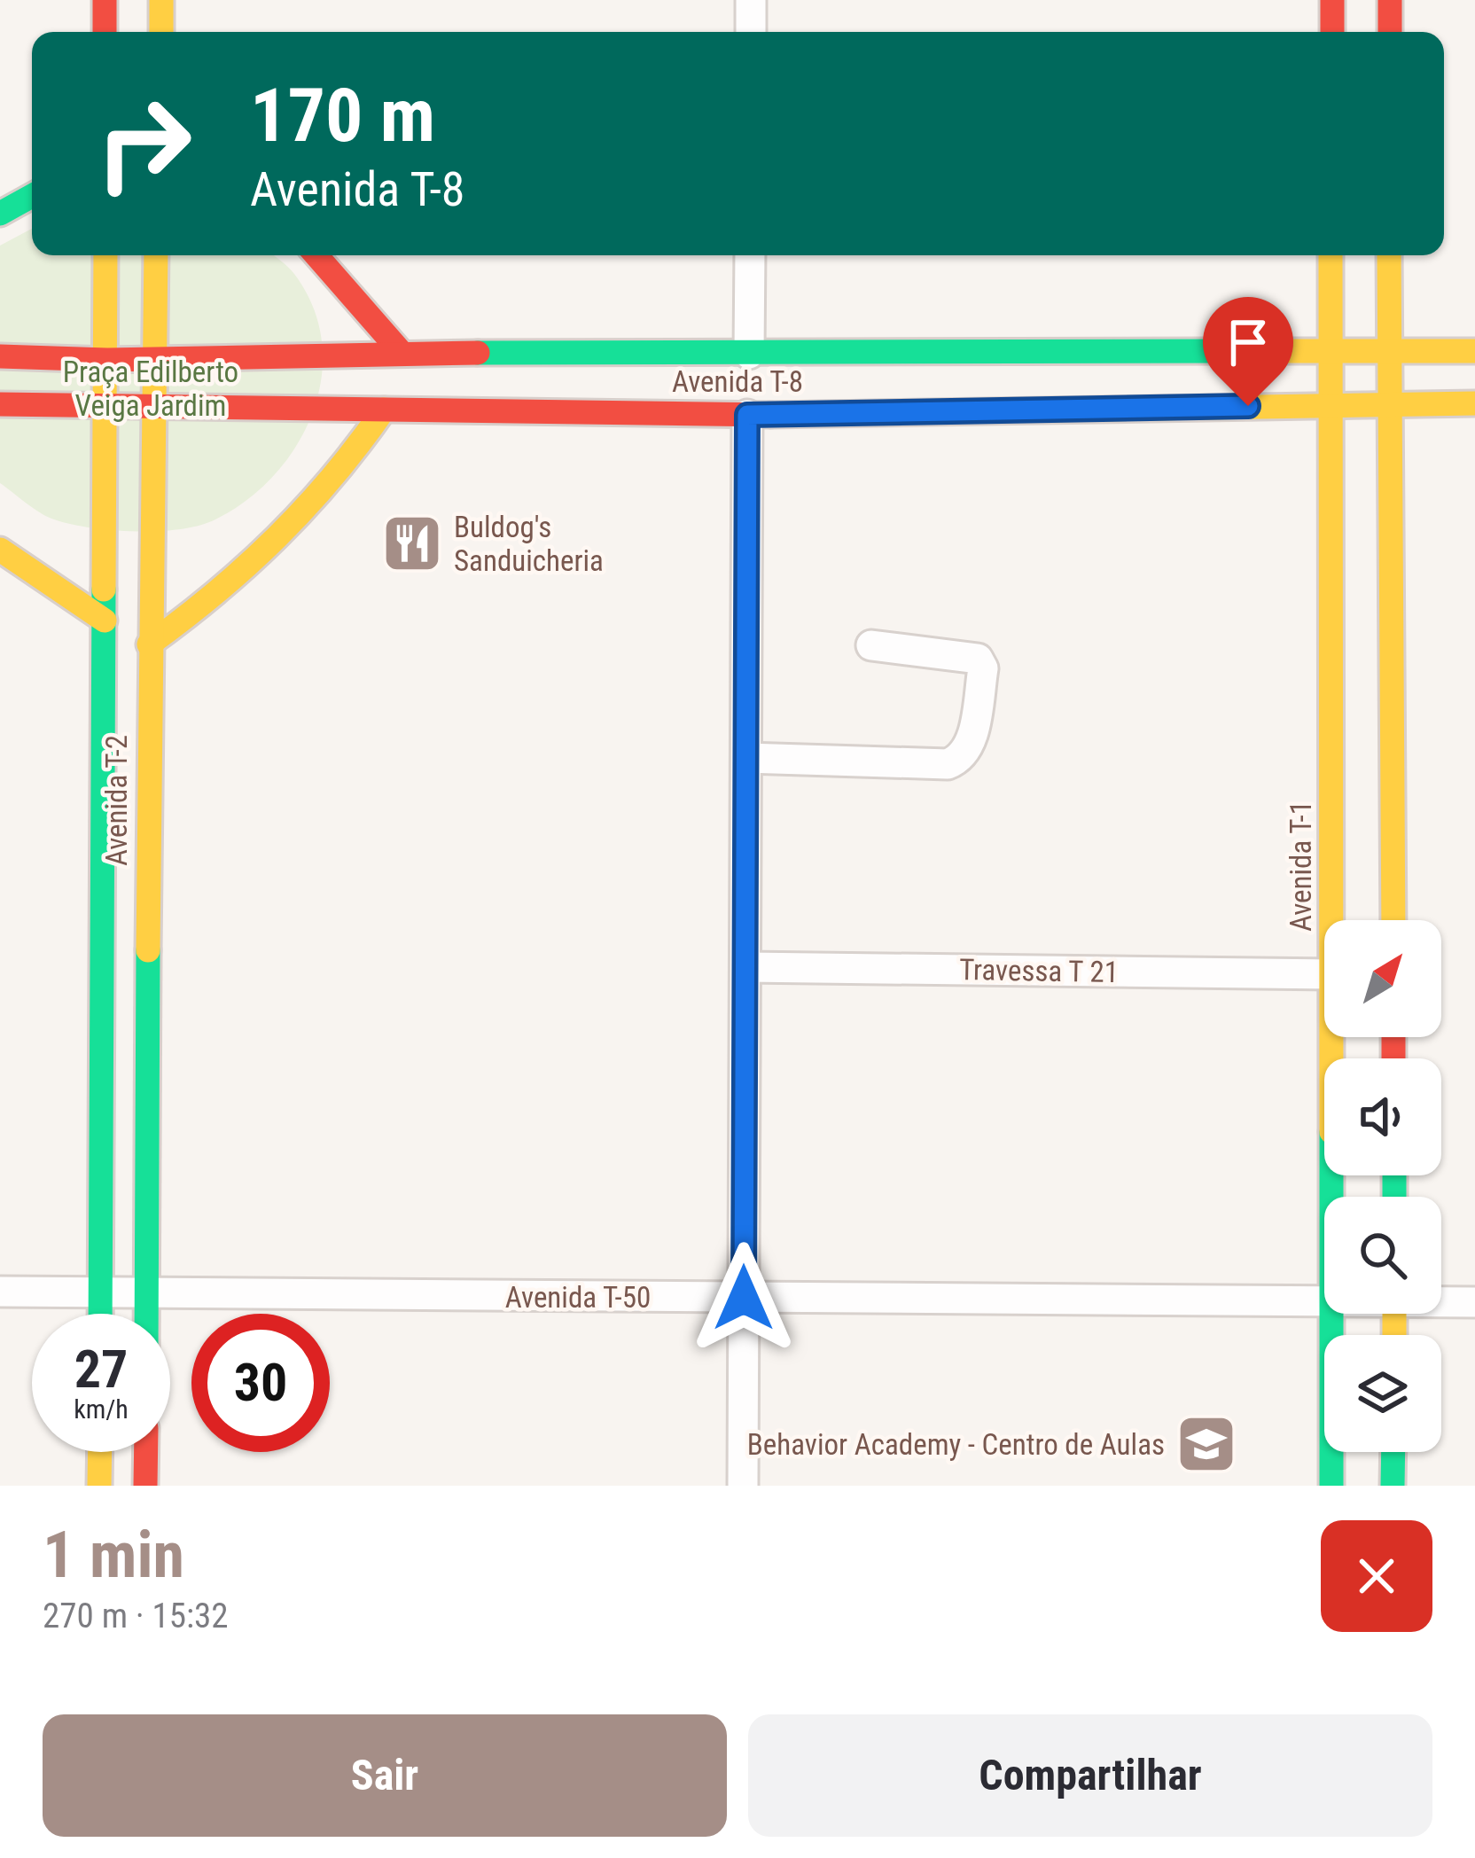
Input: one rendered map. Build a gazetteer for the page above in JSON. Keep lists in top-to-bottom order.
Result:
{
  "streets": {
    "main road": ["Avenida T-8", "Avenida T-2", "Avenida T-1"],
    "street": ["Travessa T 21", "Avenida T-50"]
  },
  "crossings": [
    ["Avenida T-8", "Avenida T-2"],
    ["Avenida T-8", "Avenida T-1"],
    ["Avenida T-2", "Avenida T-50"]
  ],
  "parks": ["Praça Edilberto Veiga Jardim"],
  "places": {
    "restaurant": ["Buldog's Sanduicheria"],
    "school or university": ["Behavior Academy - Centro de Aulas"]
  },
  "north": "top right",
  "page": {
    "turn": ["170 m", "Avenida T-8"],
    "speed": "27 km/h",
    "limit": "30",
    "heading": ["1 min", "270 m · 15:32"],
    "buttons": ["Sair", "Compartilhar"]
  }
}
